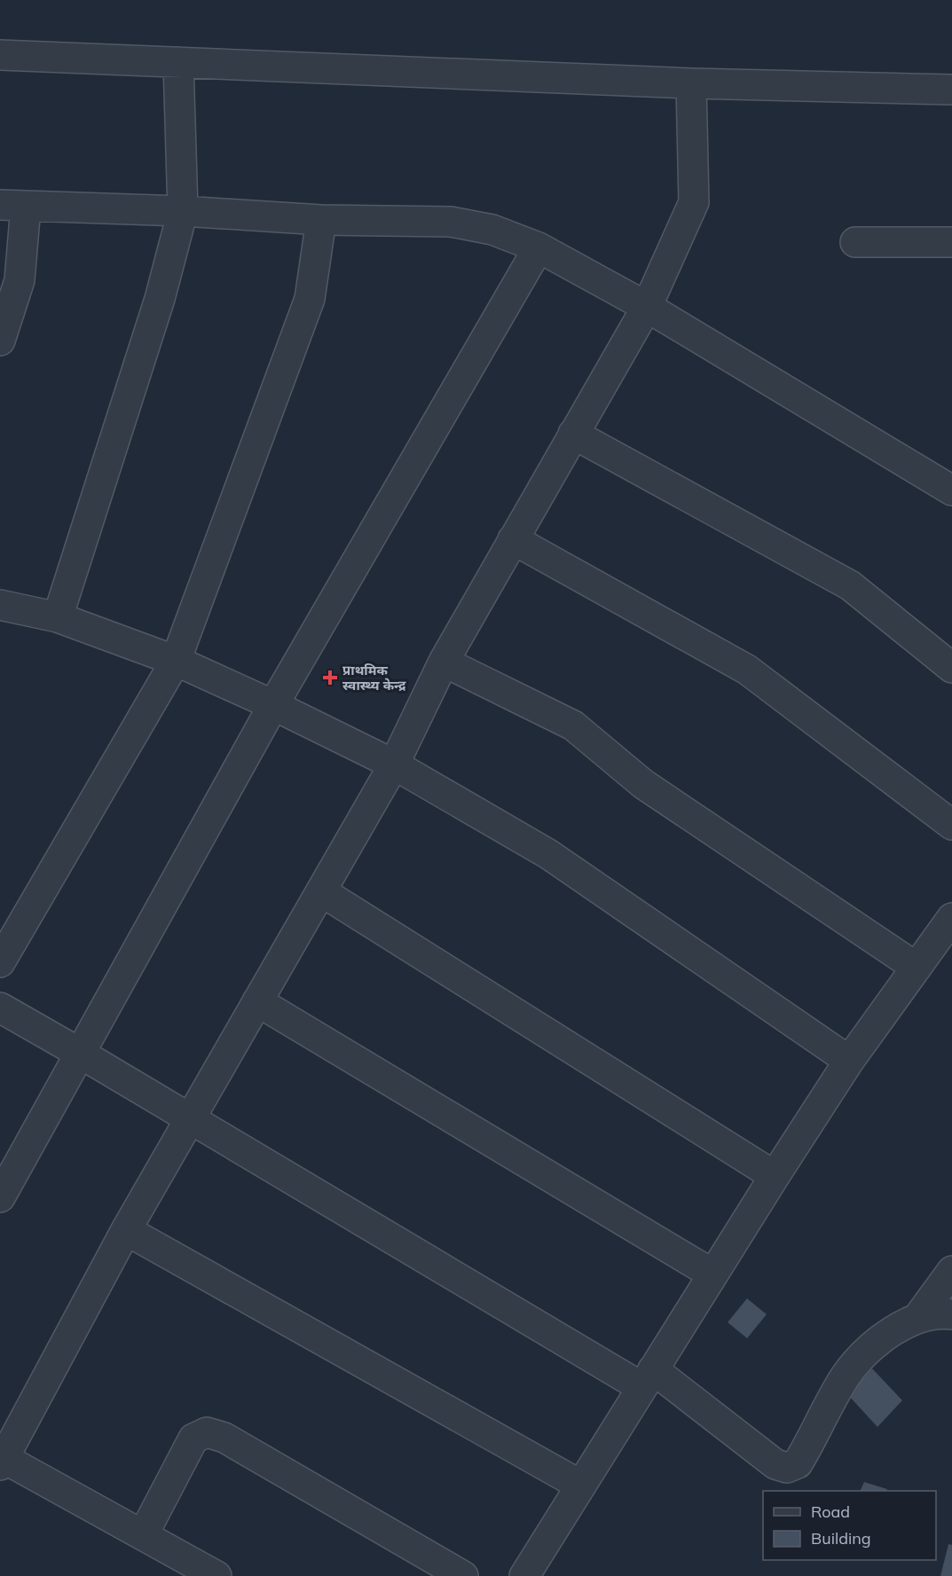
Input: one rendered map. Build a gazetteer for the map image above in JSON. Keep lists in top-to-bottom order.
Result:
{
  "places": {
    "health": ["प्राथमिक स्वास्थ्य केन्द्र"]
  },
  "legend": ["Road", "Building"]
}
